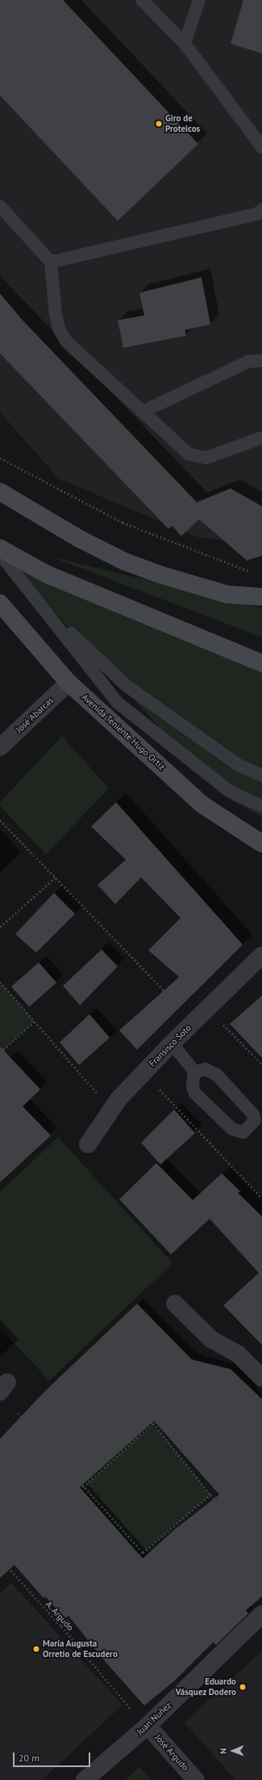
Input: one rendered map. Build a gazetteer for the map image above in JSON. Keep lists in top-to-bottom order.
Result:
{
  "streets": {
    "main road": ["Avenida Teniente Hugo Ortiz"],
    "street": [
      "José Abarcas",
      "Fransisco Soto",
      "Juan Nuñez",
      "José Argudo"
    ],
    "path": ["A. Argudo"]
  },
  "crossings": [
    ["José Abarcas", "Avenida Teniente Hugo Ortiz"],
    ["A. Argudo", "Juan Nuñez"],
    ["A. Argudo", "José Argudo"],
    ["Juan Nuñez", "José Argudo"]
  ],
  "places": ["Giro de Proteicos", "María Augusta Orretio de Escudero", "Eduardo Vásquez Dodero"],
  "scale_bar": "20 m",
  "north": "left"
}
